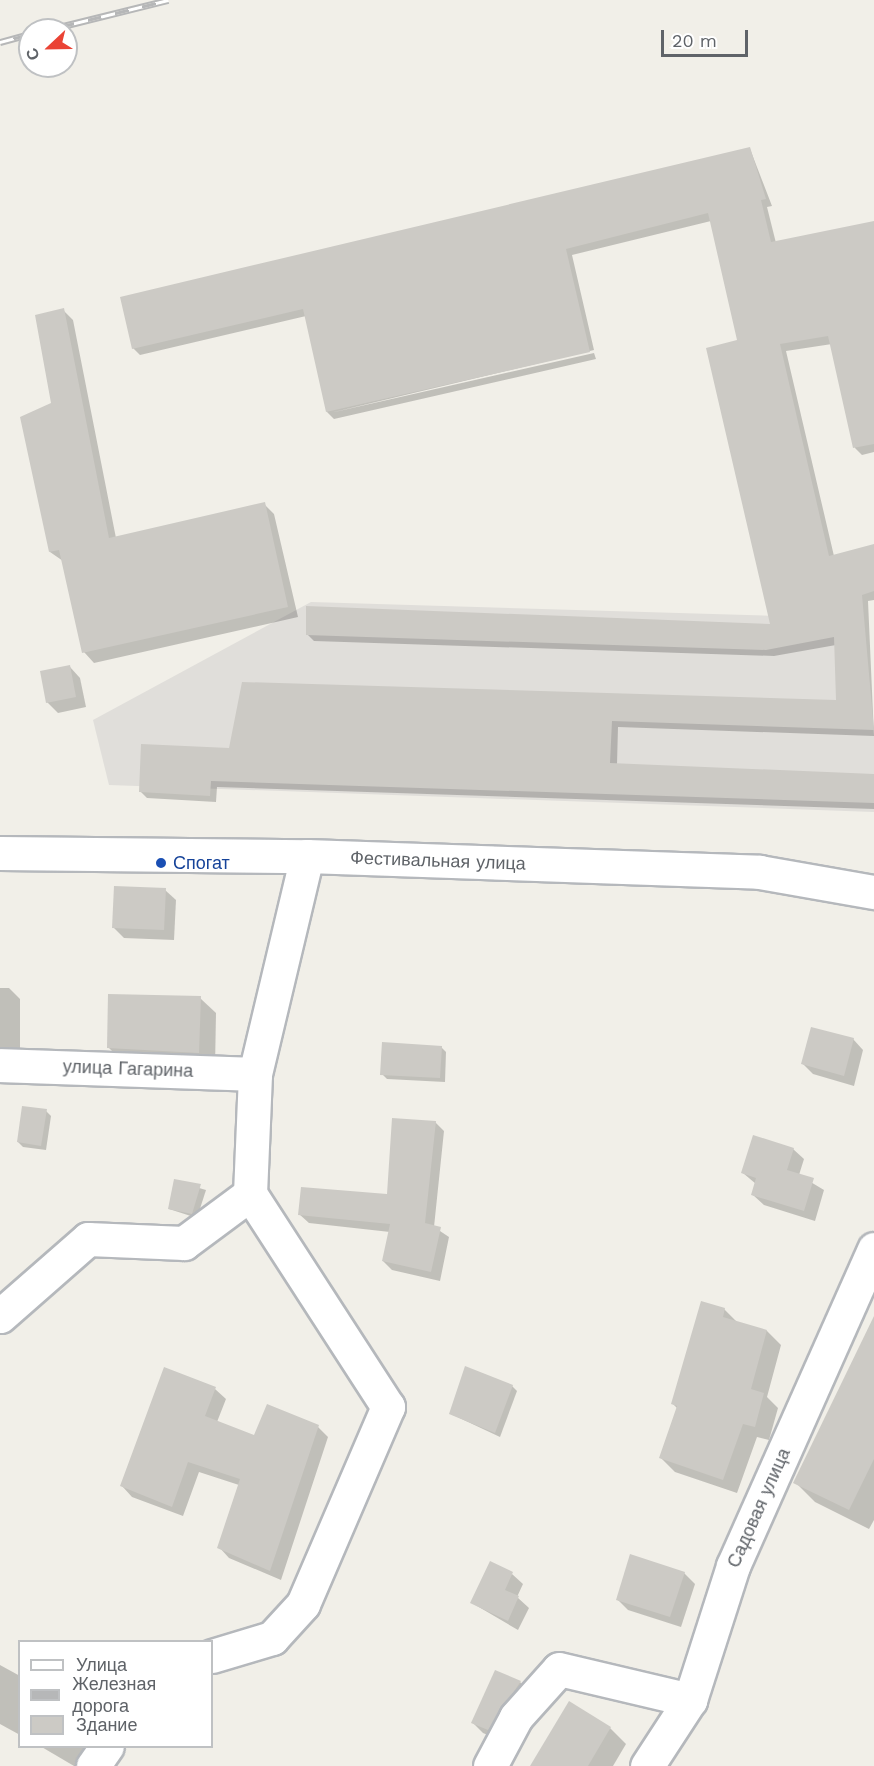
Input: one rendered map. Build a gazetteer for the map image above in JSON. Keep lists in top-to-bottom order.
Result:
{
  "streets": {
    "street": ["Фестивальная улица", "улица Гагарина", "Садовая улица"]
  },
  "places": ["Спогат"],
  "legend": ["Улица", "Железная дорога", "Здание"],
  "scale_bar": "20 m",
  "north": "left"
}
